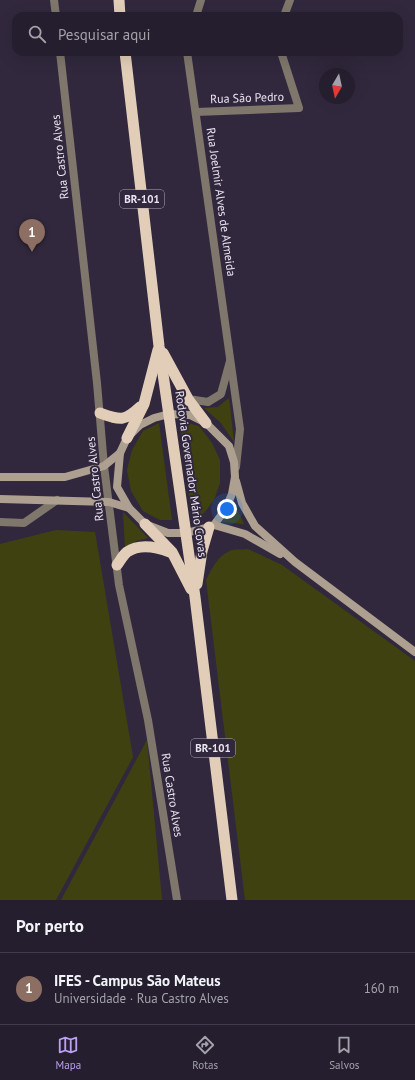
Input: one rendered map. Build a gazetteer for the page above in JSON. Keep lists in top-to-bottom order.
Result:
{
  "streets": {
    "highway": ["BR-101", "Rodovia Governador Mário Covas"],
    "street": ["Rua São Pedro", "Rua Castro Alves", "Rua Joelmir Alves de Almeida"]
  },
  "crossings": [
    ["Rua São Pedro", "Rua Joelmir Alves de Almeida"]
  ],
  "north": "bottom",
  "page": {
    "search": "Pesquisar aqui",
    "pins": "1",
    "heading": "Por perto",
    "list": [
      {
        "mark": "1",
        "name": "IFES - Campus São Mateus",
        "note": "Universidade · Rua Castro Alves",
        "value": "160 m"
      }
    ],
    "nav": ["Mapa", "Rotas", "Salvos"]
  }
}
